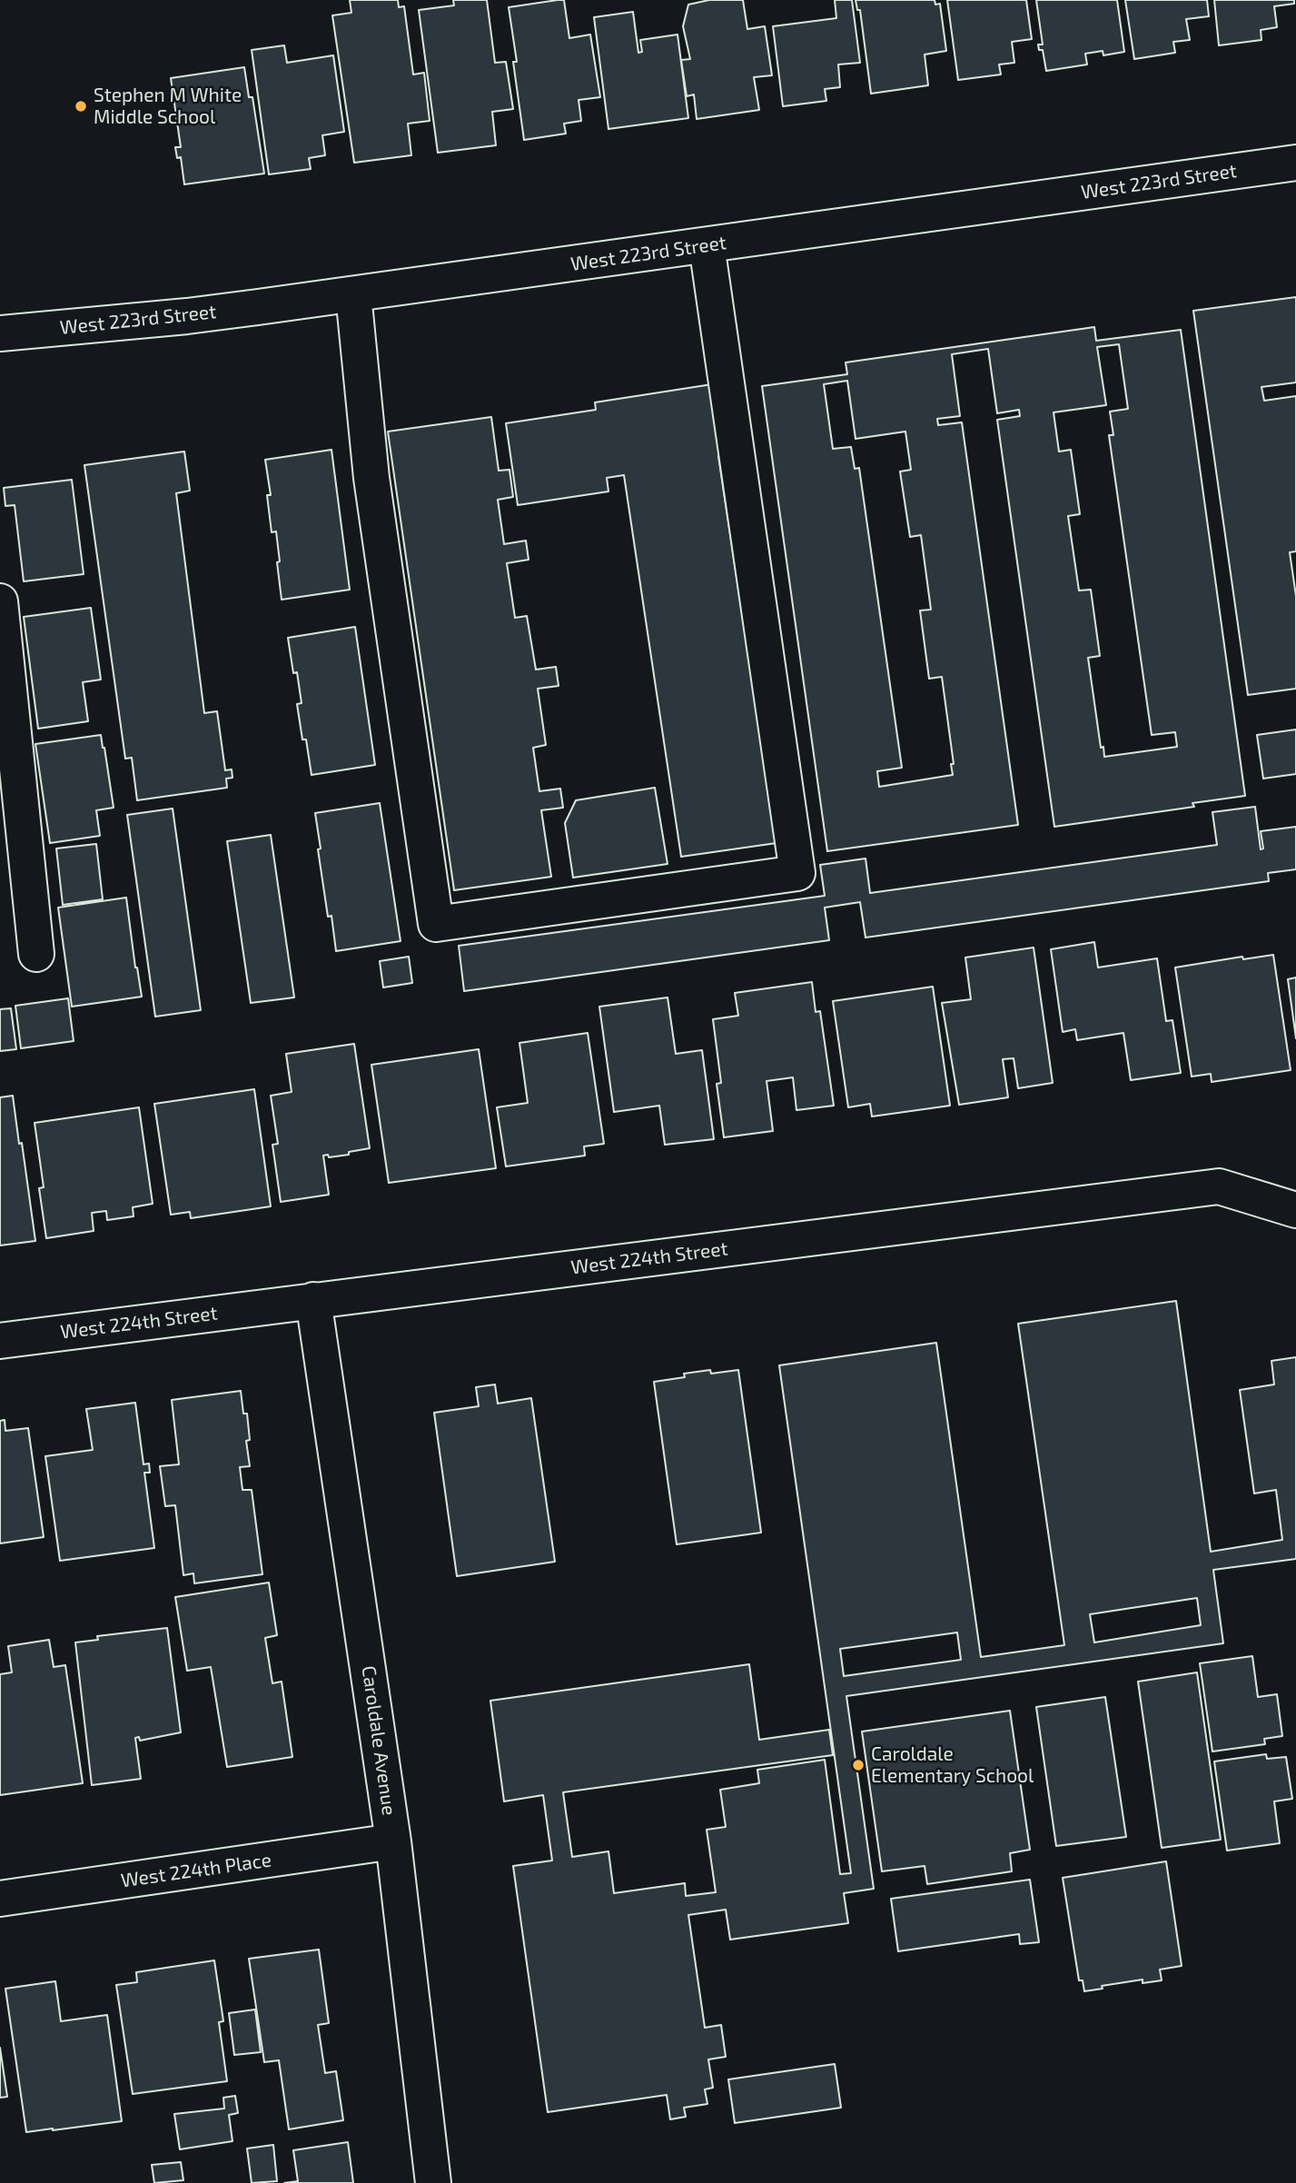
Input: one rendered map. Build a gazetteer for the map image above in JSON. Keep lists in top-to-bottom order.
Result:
{
  "streets": {
    "street": [
      "West 223rd Street",
      "West 224th Street",
      "Caroldale Avenue",
      "West 224th Place"
    ]
  },
  "crossings": [
    ["West 224th Street", "Caroldale Avenue"],
    ["Caroldale Avenue", "West 224th Place"]
  ],
  "places": ["Stephen M White Middle School", "Caroldale Elementary School"]
}
